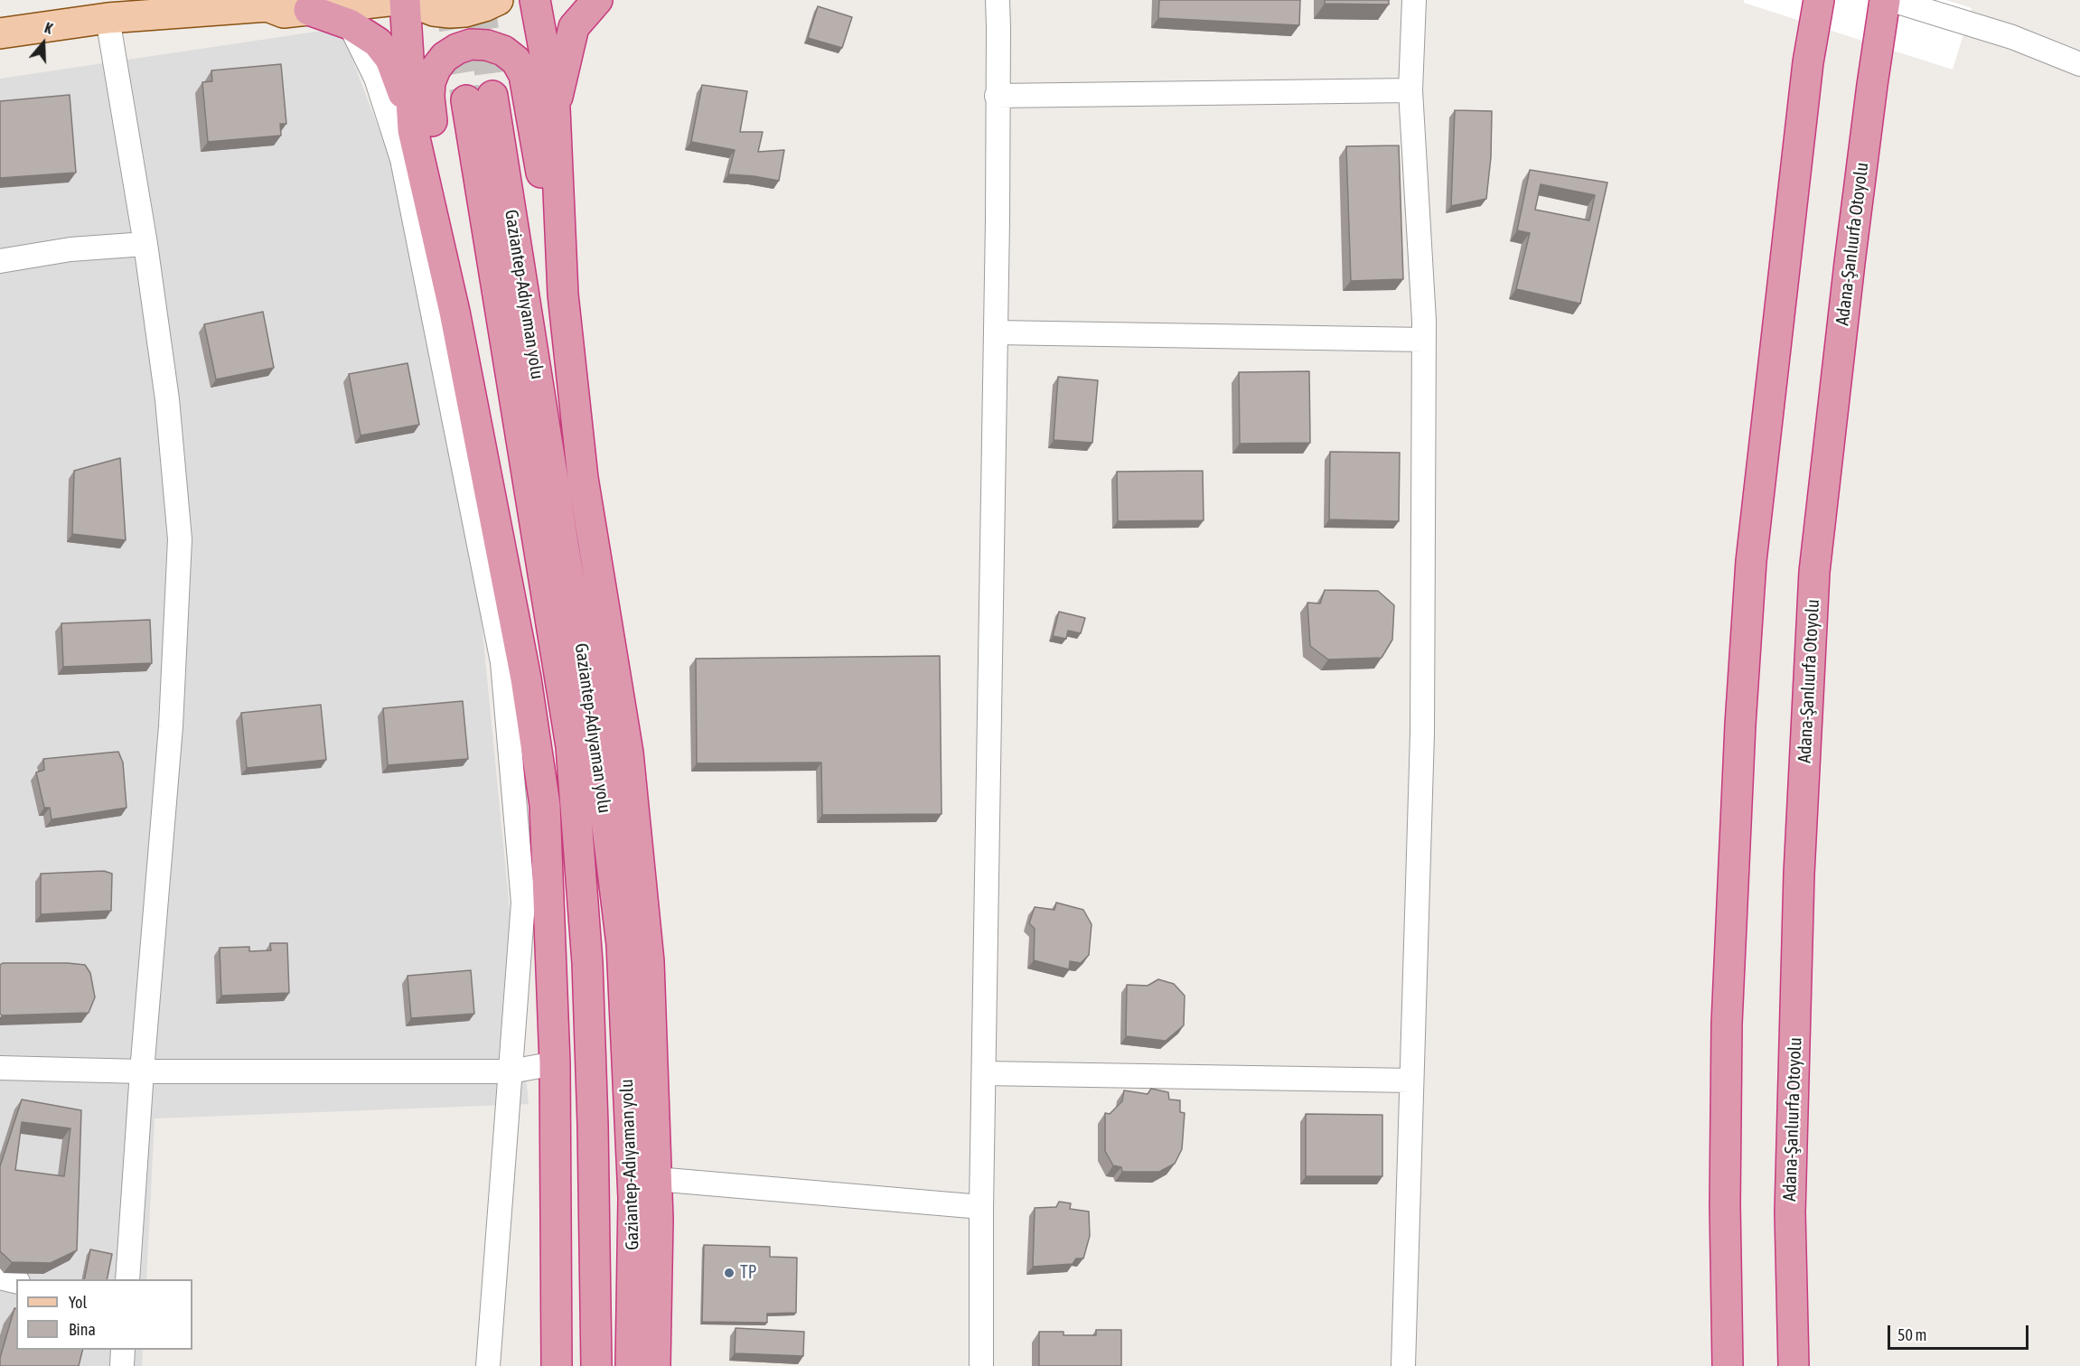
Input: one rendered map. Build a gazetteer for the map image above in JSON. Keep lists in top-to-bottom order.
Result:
{
  "streets": {
    "highway": ["Adana-Şanlıurfa Otoyolu", "Gaziantep-Adıyaman yolu"]
  },
  "places": ["TP"],
  "legend": ["Yol", "Bina"],
  "scale_bar": "50 m",
  "north": "top"
}
